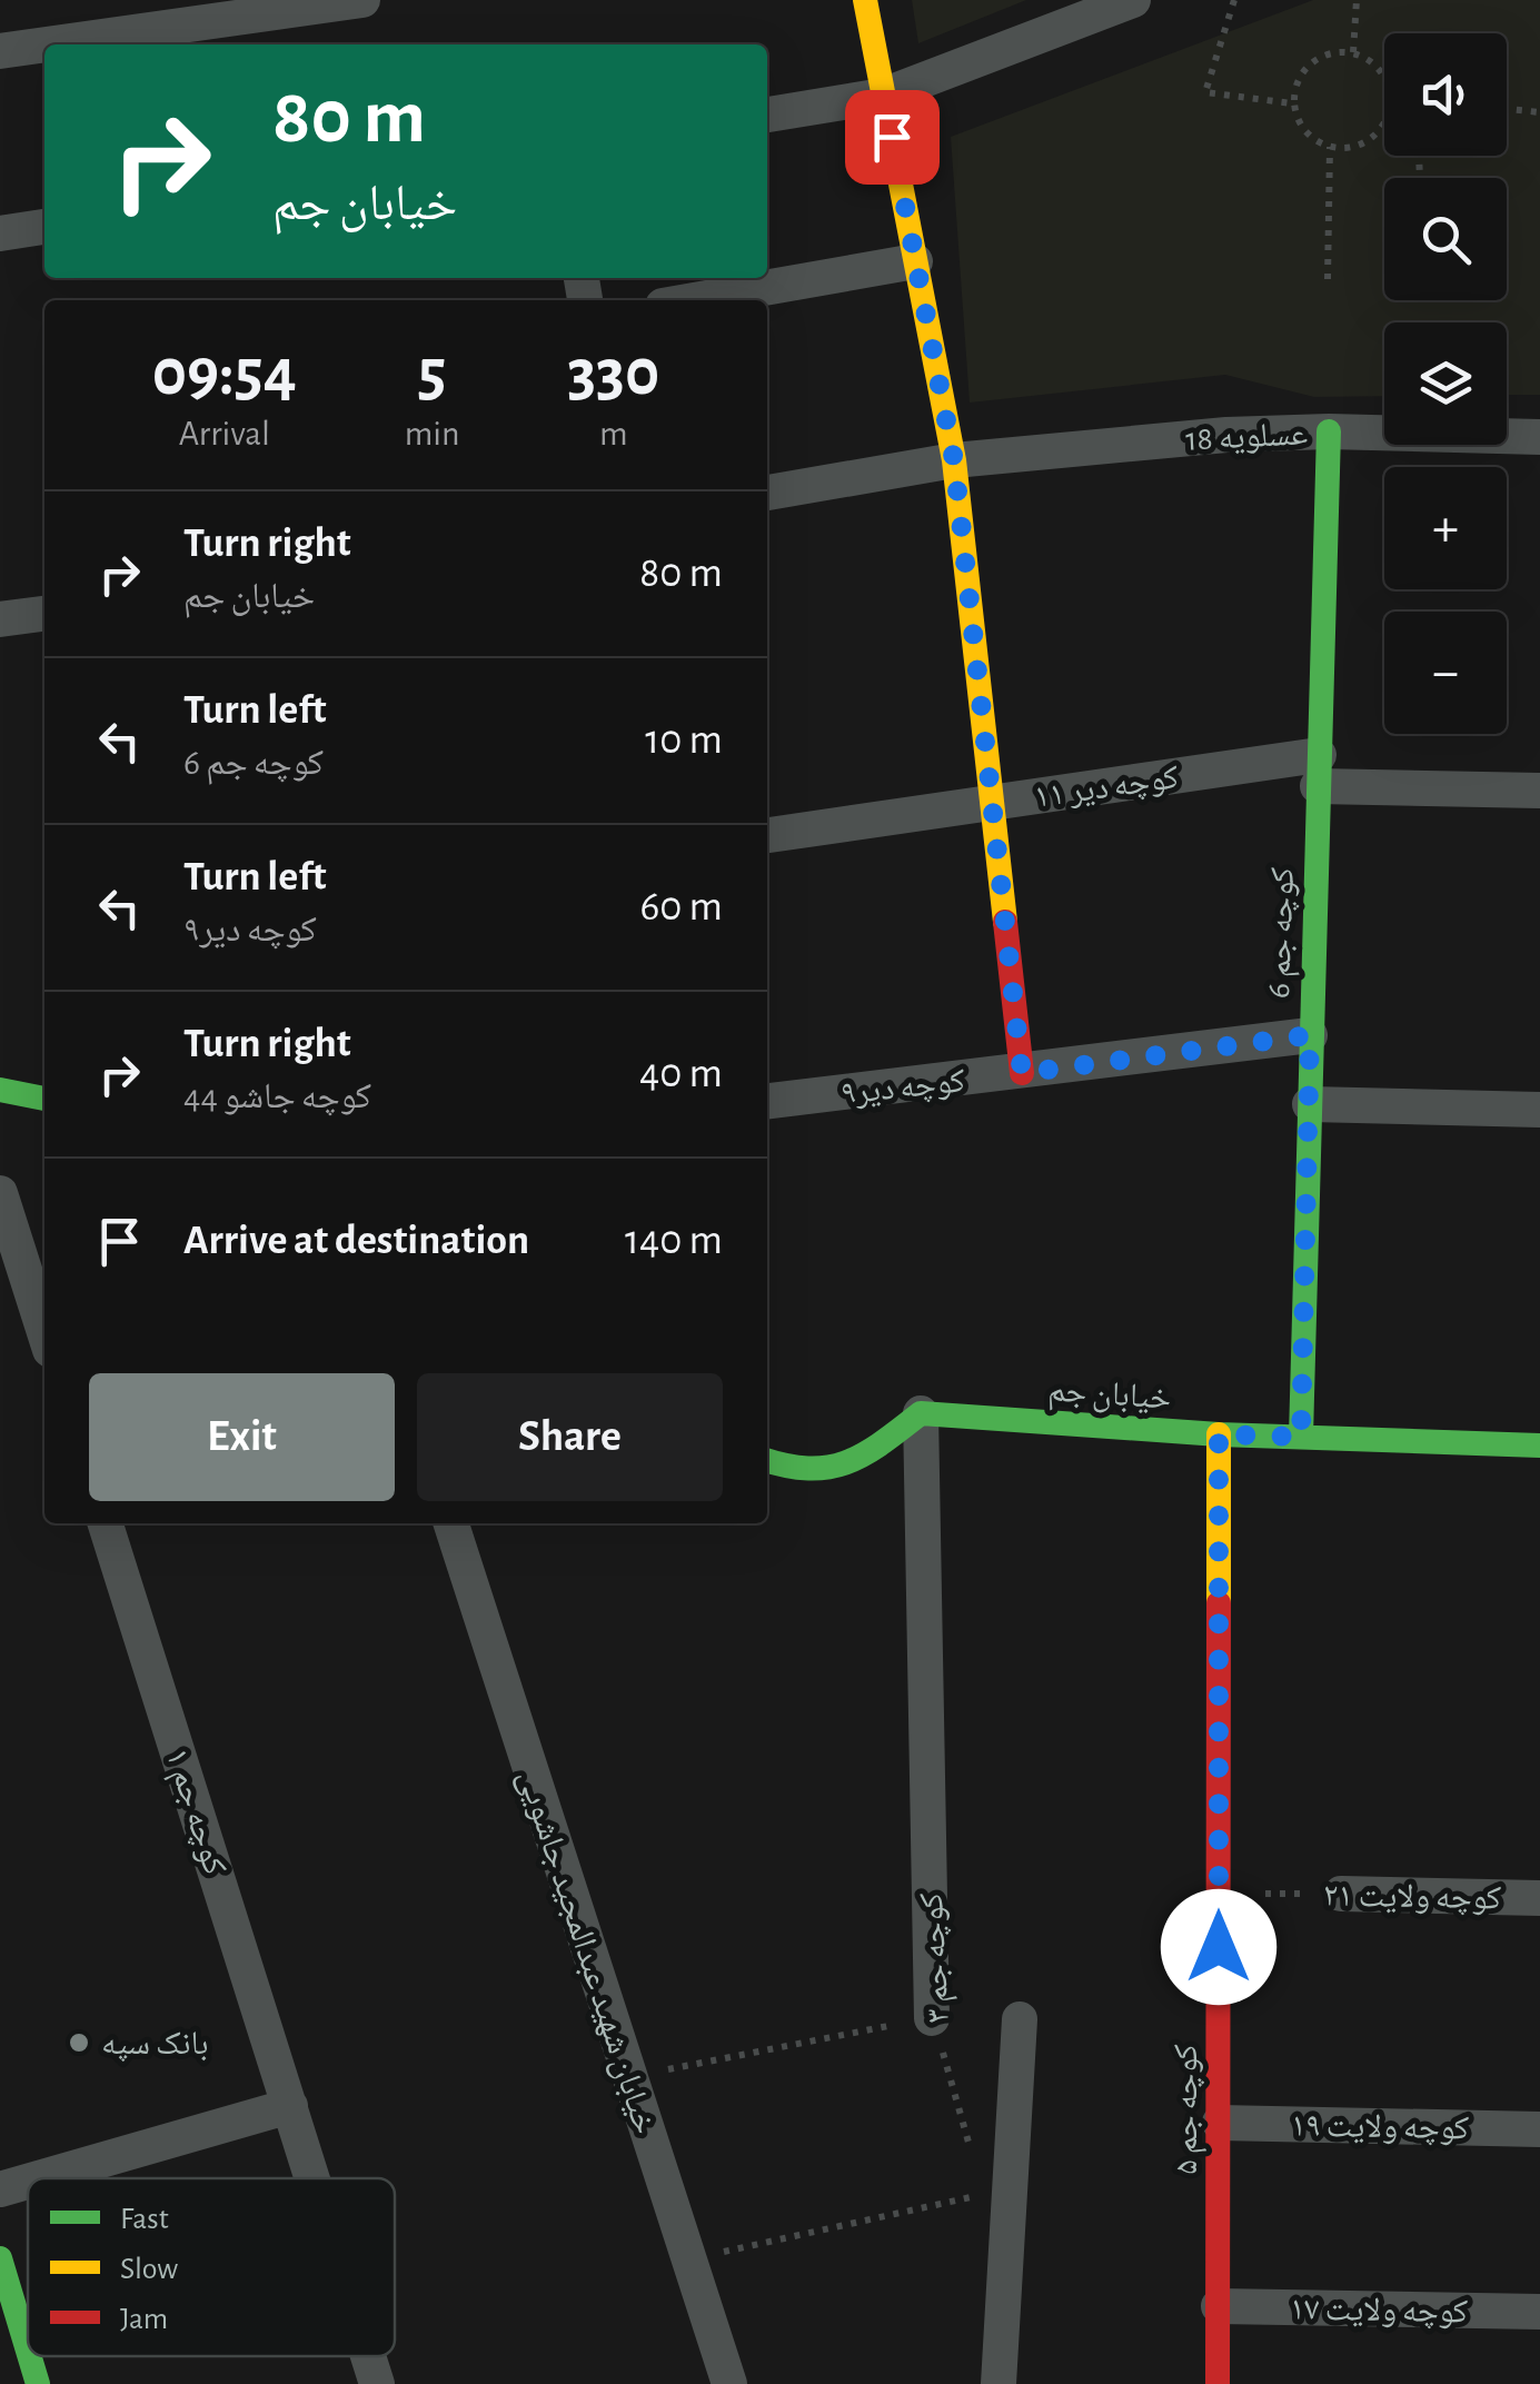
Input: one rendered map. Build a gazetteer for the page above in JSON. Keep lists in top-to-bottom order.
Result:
{
  "streets": {
    "street": [
      "عسلویه 18",
      "کوچه دیر ۱۱",
      "کوچه جم 6",
      "کوچه دیر۹",
      "خیابان جم",
      "کوچه جم ۱",
      "کوچه ولایت ۲۱",
      "خیابان شهید عبدالمجید جاشویی",
      "کوچه جم ۳",
      "کوچه جم ۵",
      "کوچه ولایت ۱۹",
      "کوچه ولایت ۱۷"
    ]
  },
  "crossings": [
    ["عسلویه 18", "کوچه جم 6"],
    ["کوچه دیر ۱۱", "کوچه جم 6"],
    ["کوچه جم 6", "کوچه دیر۹"],
    ["کوچه جم 6", "خیابان جم"],
    ["خیابان جم", "کوچه جم ۳"],
    ["خیابان جم", "کوچه جم ۵"],
    ["کوچه ولایت ۲۱", "کوچه جم ۵"],
    ["کوچه جم ۵", "کوچه ولایت ۱۹"],
    ["کوچه جم ۵", "کوچه ولایت ۱۷"]
  ],
  "places": ["بانک سپه"],
  "legend": ["Fast", "Slow", "Jam"],
  "page": {
    "map_buttons": ["+", "−"],
    "turn": ["80 m", "خیابان جم"],
    "eta": [
      "09:54",
      "Arrival",
      "5",
      "min",
      "330",
      "m"
    ],
    "list": [
      {
        "name": "Turn right",
        "note": "خیابان جم",
        "value": "80 m"
      },
      {
        "name": "Turn left",
        "note": "کوچه جم 6",
        "value": "10 m"
      },
      {
        "name": "Turn left",
        "note": "کوچه دیر۹",
        "value": "60 m"
      },
      {
        "name": "Turn right",
        "note": "کوچه جاشو 44",
        "value": "40 m"
      },
      {
        "name": "Arrive at destination",
        "value": "140 m"
      }
    ],
    "buttons": ["Exit", "Share"]
  }
}
